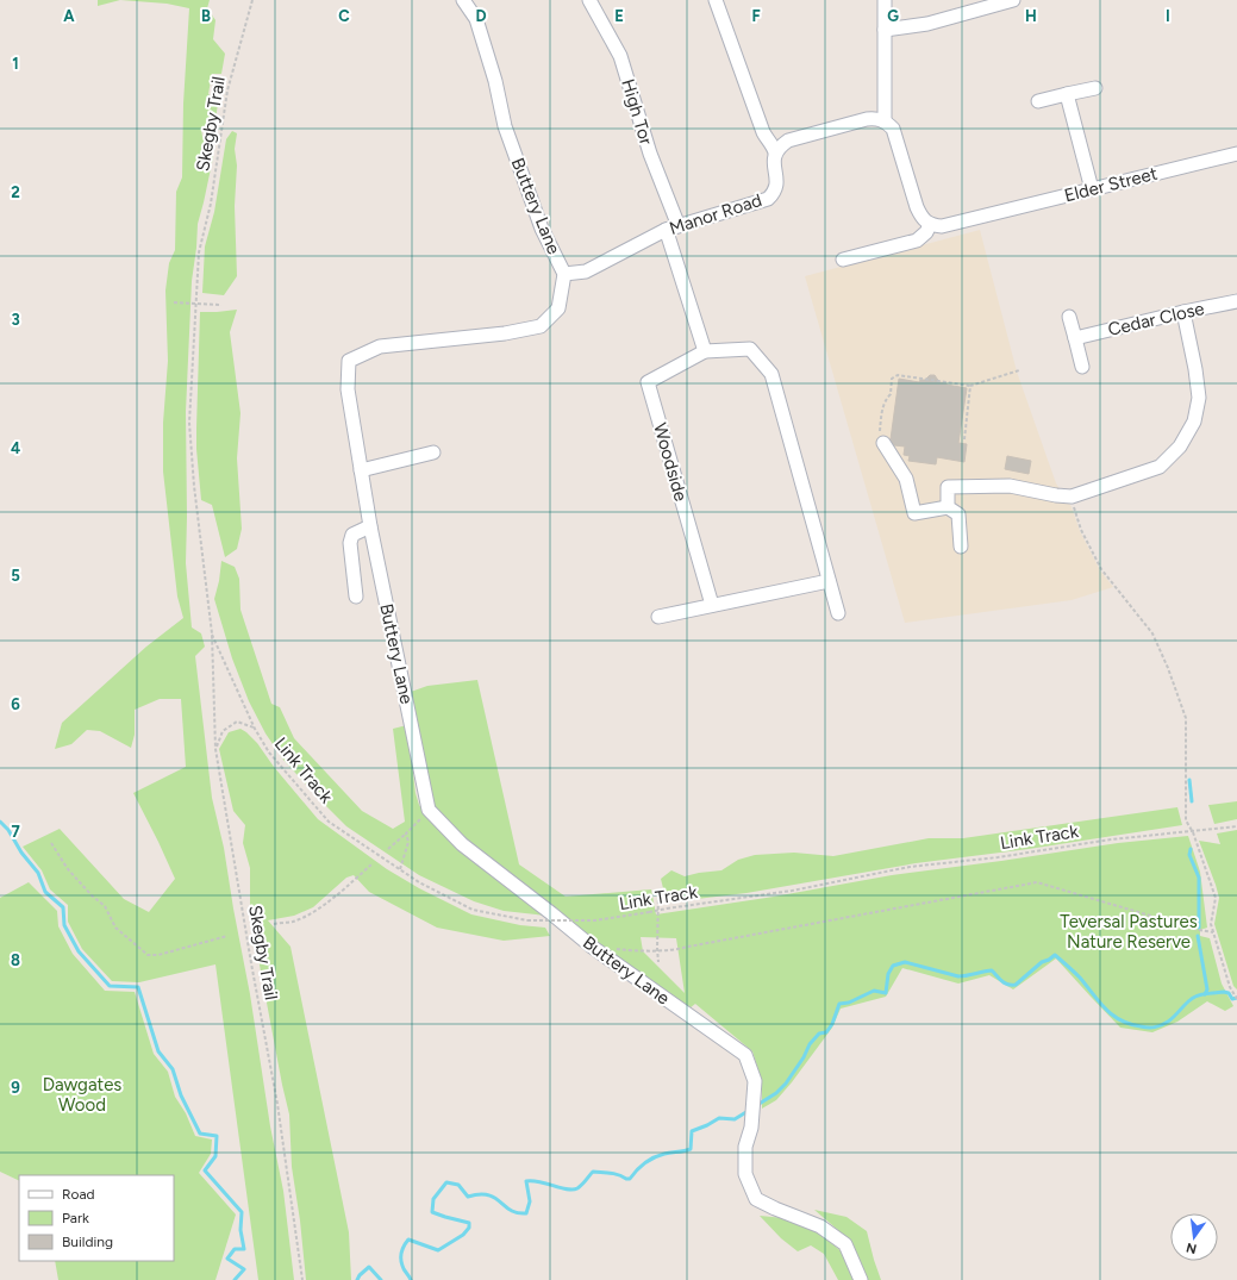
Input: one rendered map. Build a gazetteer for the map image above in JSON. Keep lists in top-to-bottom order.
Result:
{
  "streets": {
    "street": [
      "High Tor",
      "Elder Street",
      "Buttery Lane",
      "Manor Road",
      "Cedar Close",
      "Woodside"
    ],
    "path": ["Skegby Trail", "Link Track"]
  },
  "crossings": [
    ["High Tor", "Manor Road"],
    ["Skegby Trail", "Link Track"],
    ["Buttery Lane", "Manor Road"]
  ],
  "parks": ["Teversal Pastures Nature Reserve", "Dawgates Wood"],
  "legend": ["Road", "Park", "Building"],
  "north": "bottom",
  "grid": {
    "columns": [
      "A",
      "B",
      "C",
      "D",
      "E",
      "F",
      "G",
      "H",
      "I"
    ],
    "rows": [
      "1",
      "2",
      "3",
      "4",
      "5",
      "6",
      "7",
      "8",
      "9"
    ]
  }
}
